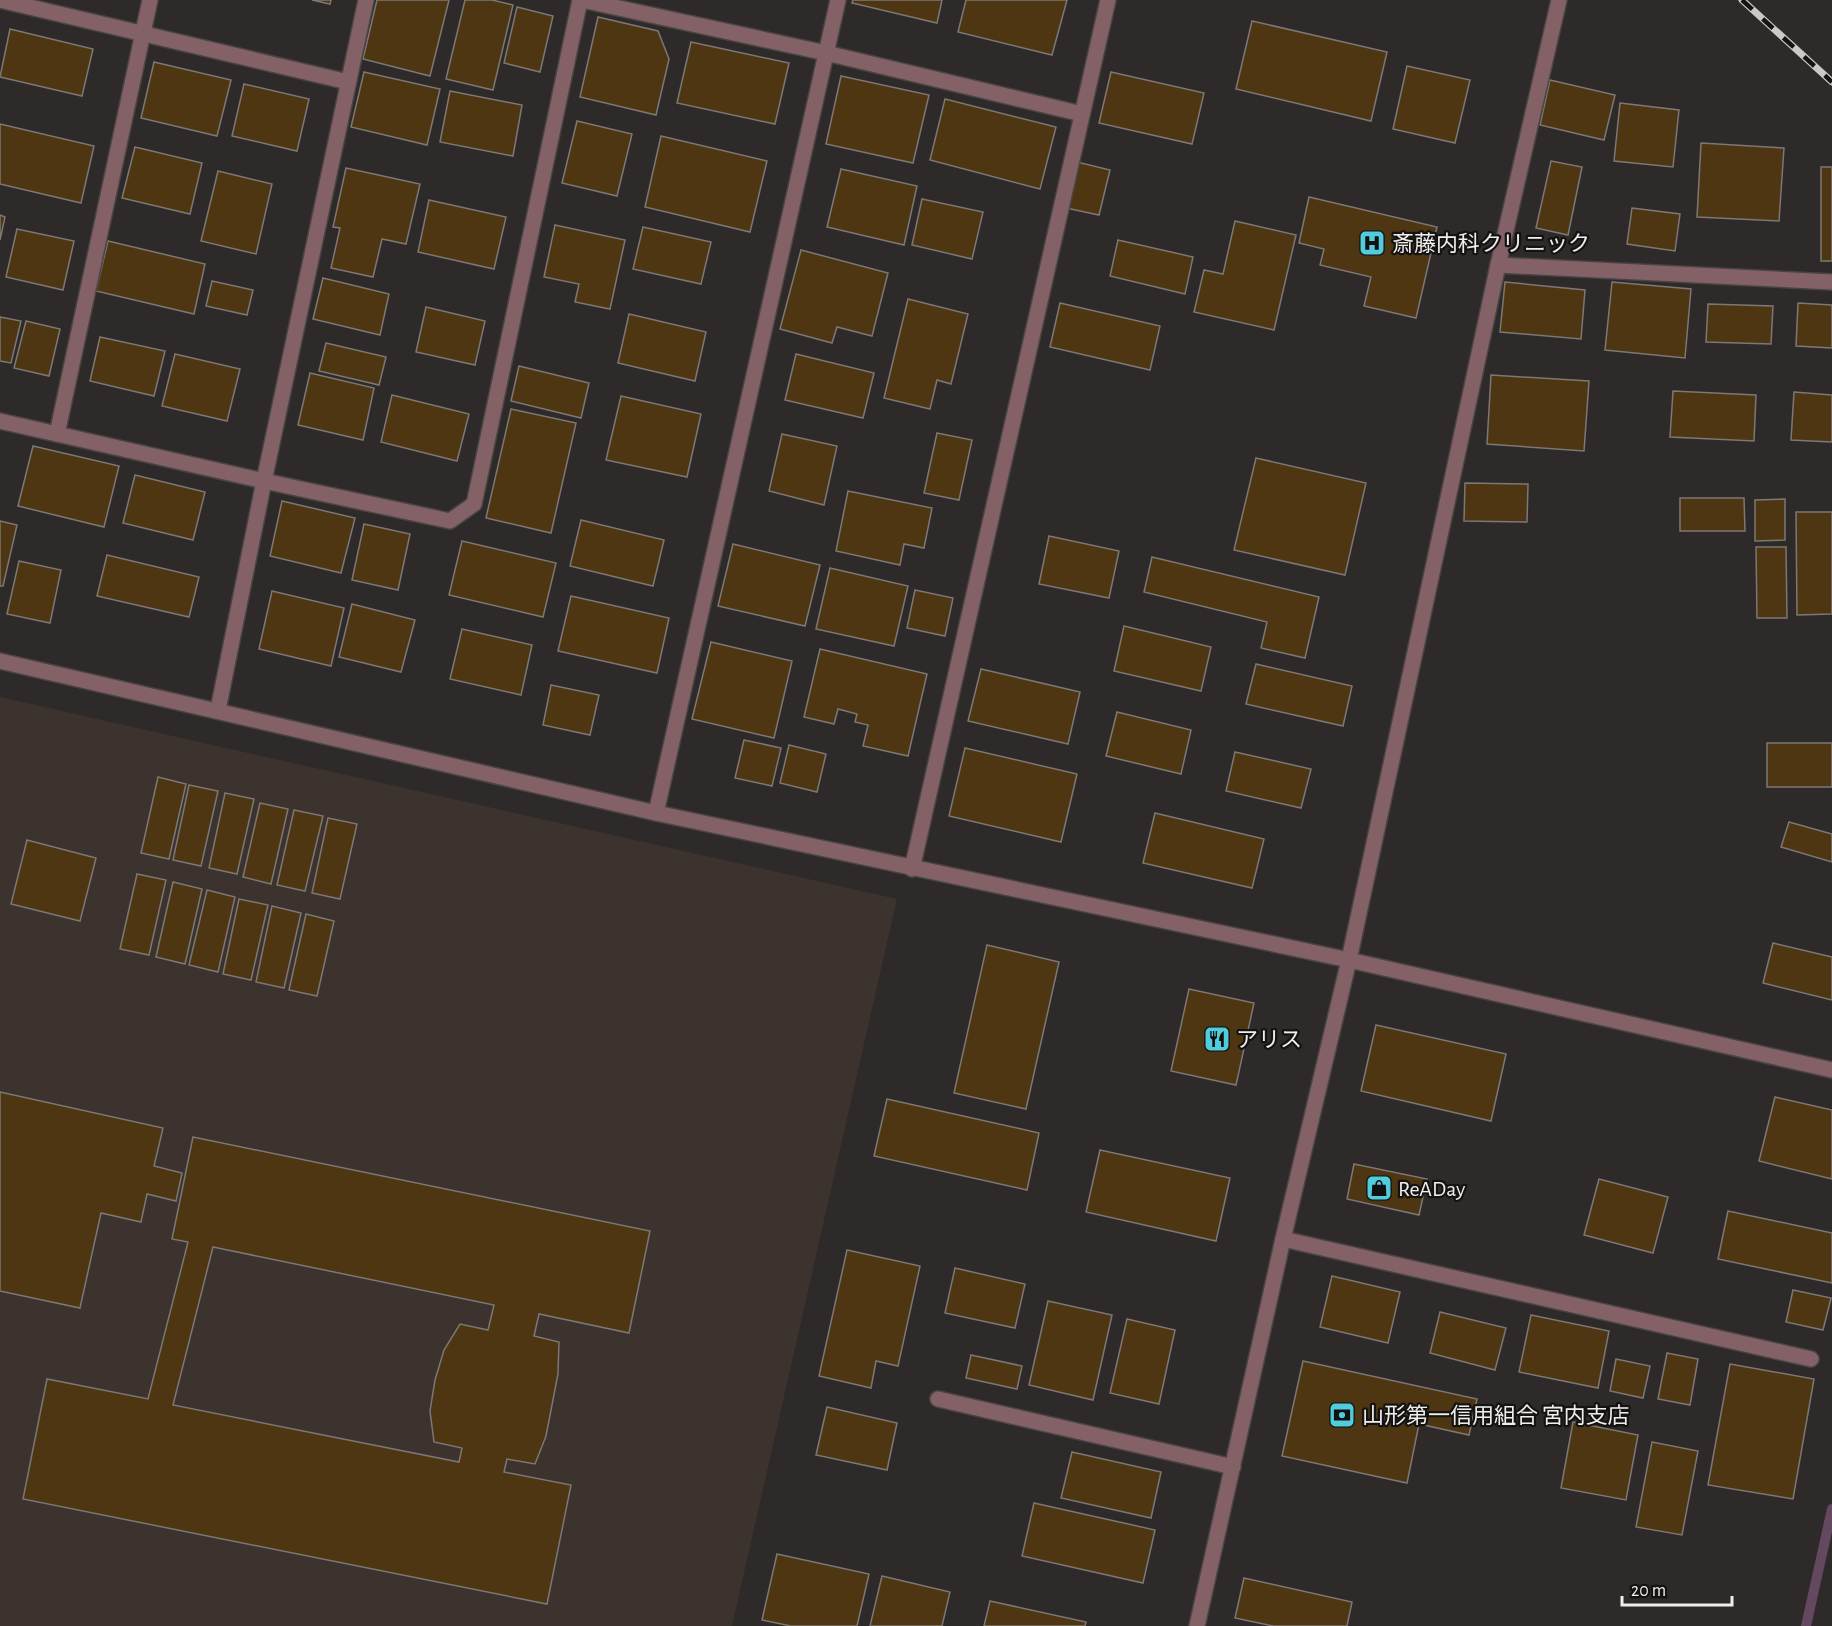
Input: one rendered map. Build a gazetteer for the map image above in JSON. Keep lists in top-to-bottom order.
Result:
{
  "places": {
    "hospital": ["斎藤内科クリニック"],
    "restaurant": ["アリス"],
    "shop": ["ReADay"],
    "bank": ["山形第一信用組合 宮内支店"]
  },
  "scale_bar": "20 m"
}
